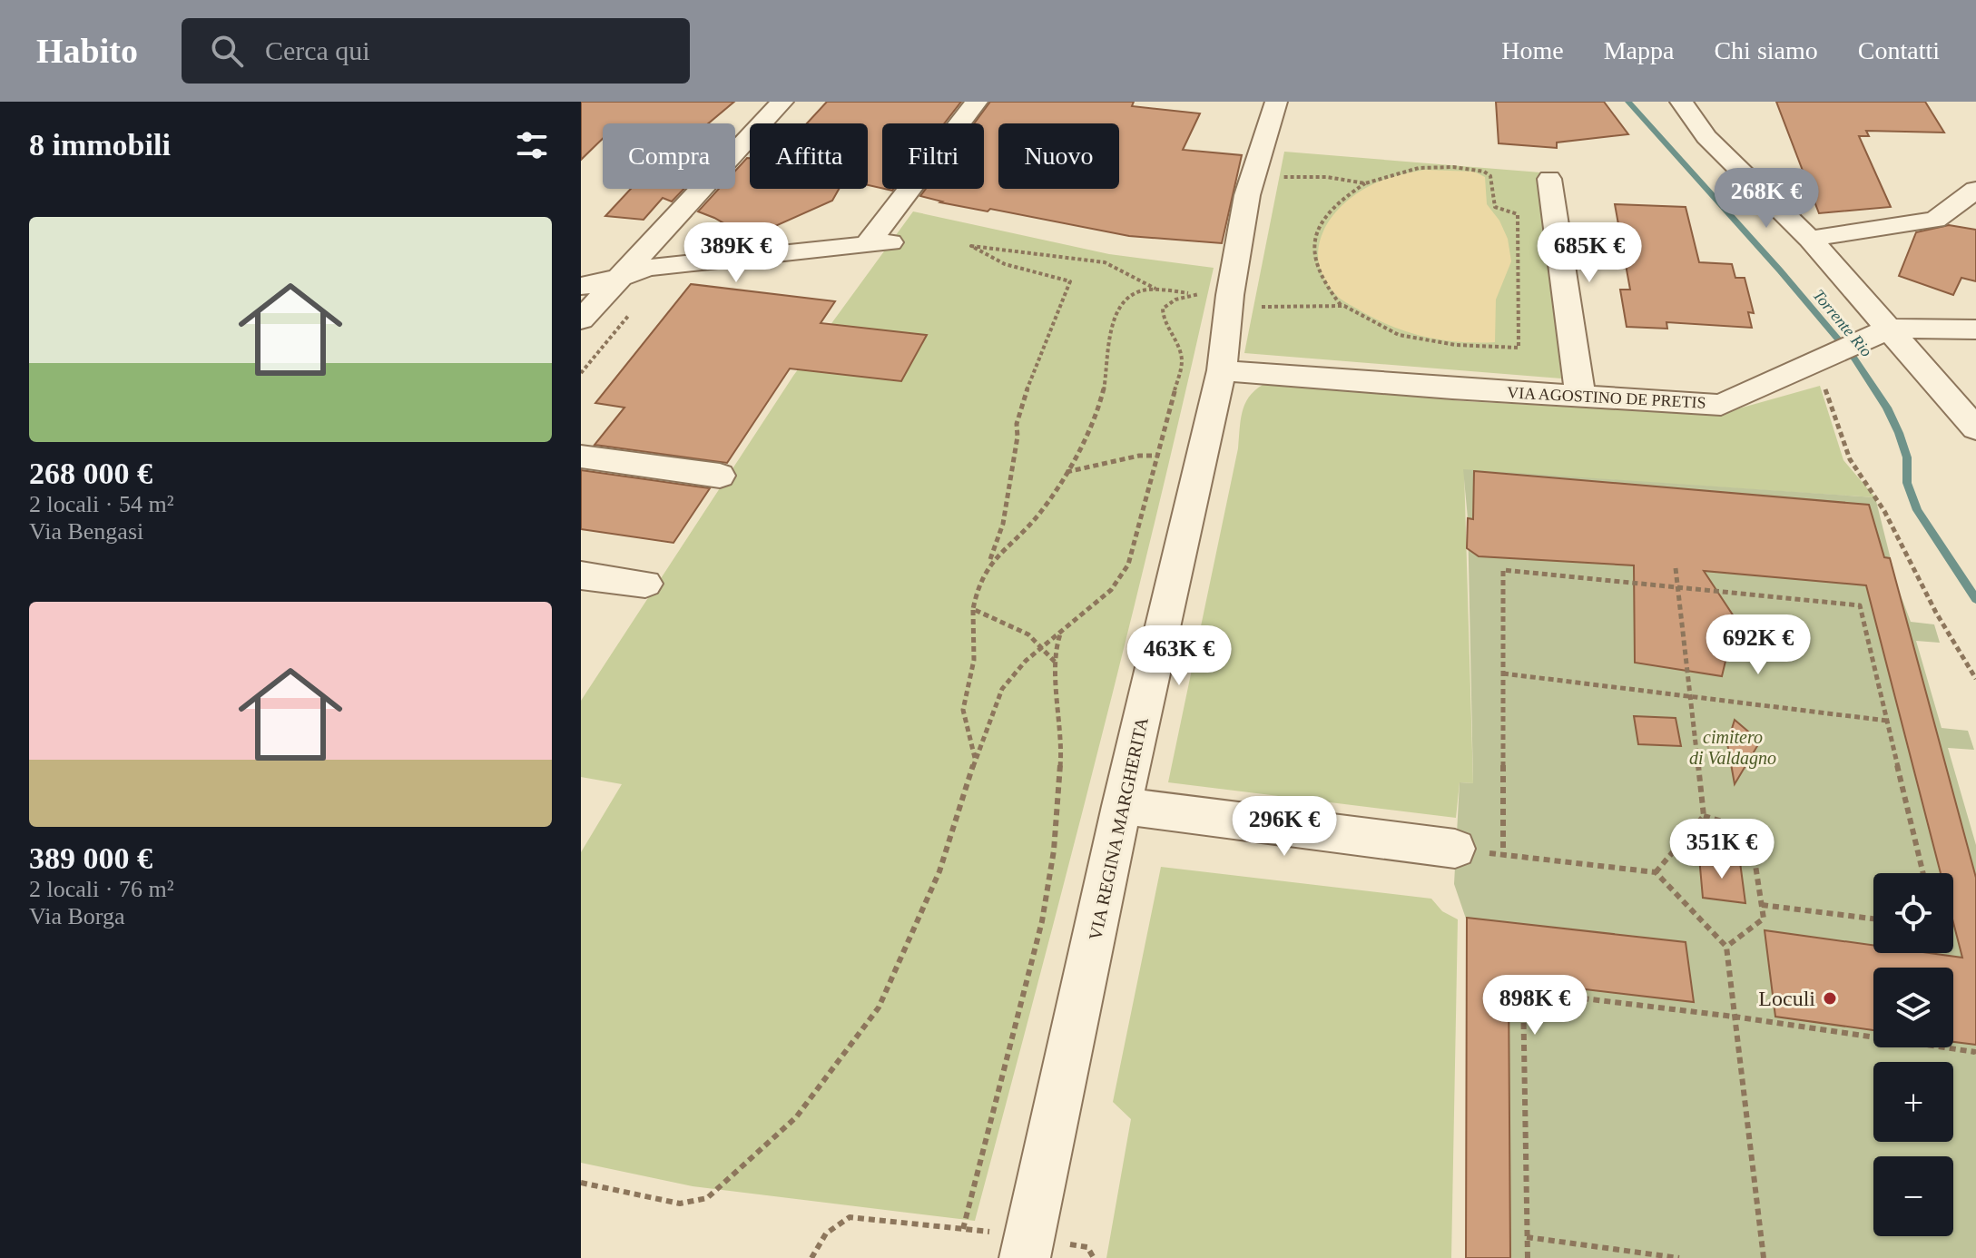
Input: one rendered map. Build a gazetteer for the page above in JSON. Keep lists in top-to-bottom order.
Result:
{
  "streets": {
    "street": ["VIA AGOSTINO DE PRETIS", "VIA REGINA MARGHERITA"]
  },
  "crossings": [
    ["VIA AGOSTINO DE PRETIS", "VIA REGINA MARGHERITA"]
  ],
  "water": ["Torrente Rio"],
  "parks": ["cimitero di Valdagno"],
  "places": ["Loculi"],
  "page": {
    "header": "Habito",
    "search": "Cerca qui",
    "nav": [
      "Home",
      "Mappa",
      "Chi siamo",
      "Contatti"
    ],
    "heading": "8 immobili",
    "chip": [
      "Compra",
      "Affitta",
      "Filtri",
      "Nuovo"
    ],
    "price": [
      "268K €",
      "389K €",
      "685K €",
      "692K €",
      "463K €",
      "296K €",
      "351K €",
      "898K €"
    ],
    "list": [
      {
        "name": "268 000 €",
        "note": "2 locali · 54 m² · Via Bengasi"
      },
      {
        "name": "389 000 €",
        "note": "2 locali · 76 m² · Via Borga"
      }
    ],
    "map_buttons": ["+", "−"]
  }
}
